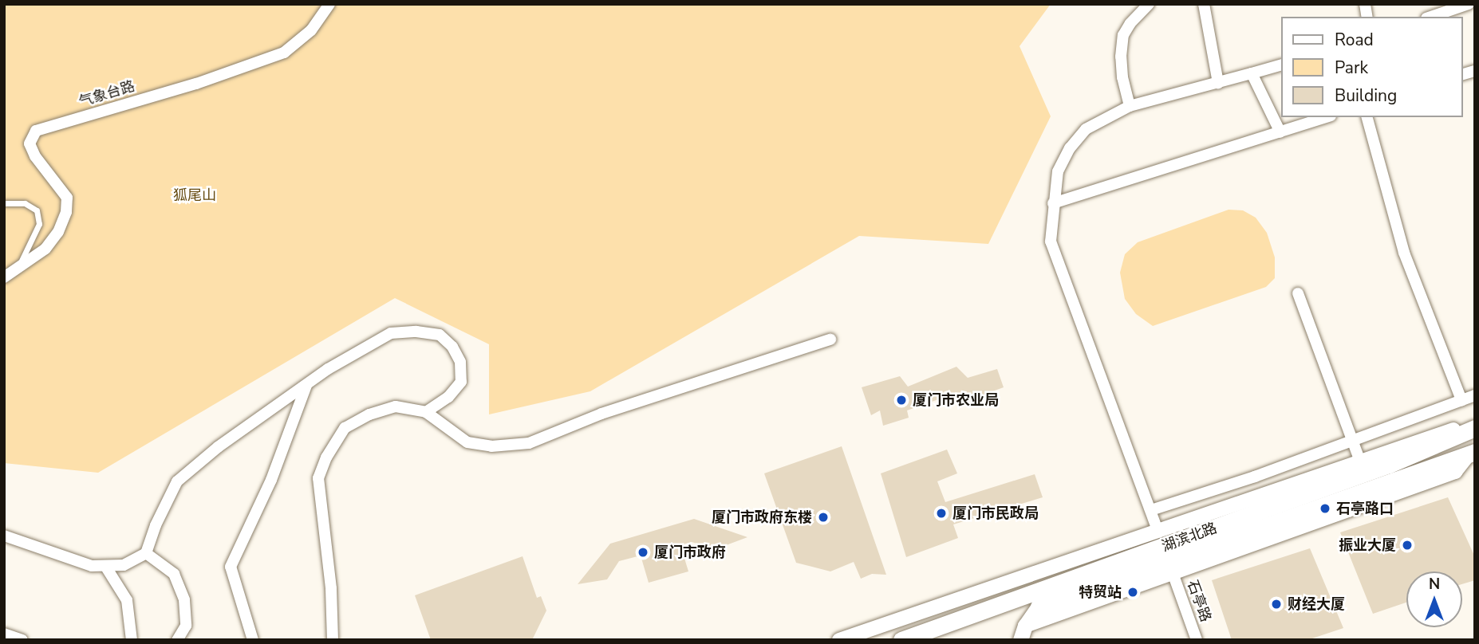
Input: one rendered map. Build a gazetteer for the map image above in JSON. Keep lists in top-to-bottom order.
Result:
{
  "streets": {
    "main road": ["湖滨北路"],
    "street": ["气象台路", "石亭路"]
  },
  "parks": ["狐尾山"],
  "places": [
    "厦门市农业局",
    "石亭路口",
    "厦门市民政局",
    "厦门市政府东楼",
    "振业大厦",
    "厦门市政府",
    "特贸站",
    "财经大厦"
  ],
  "legend": ["Road", "Park", "Building"],
  "north": "top"
}
